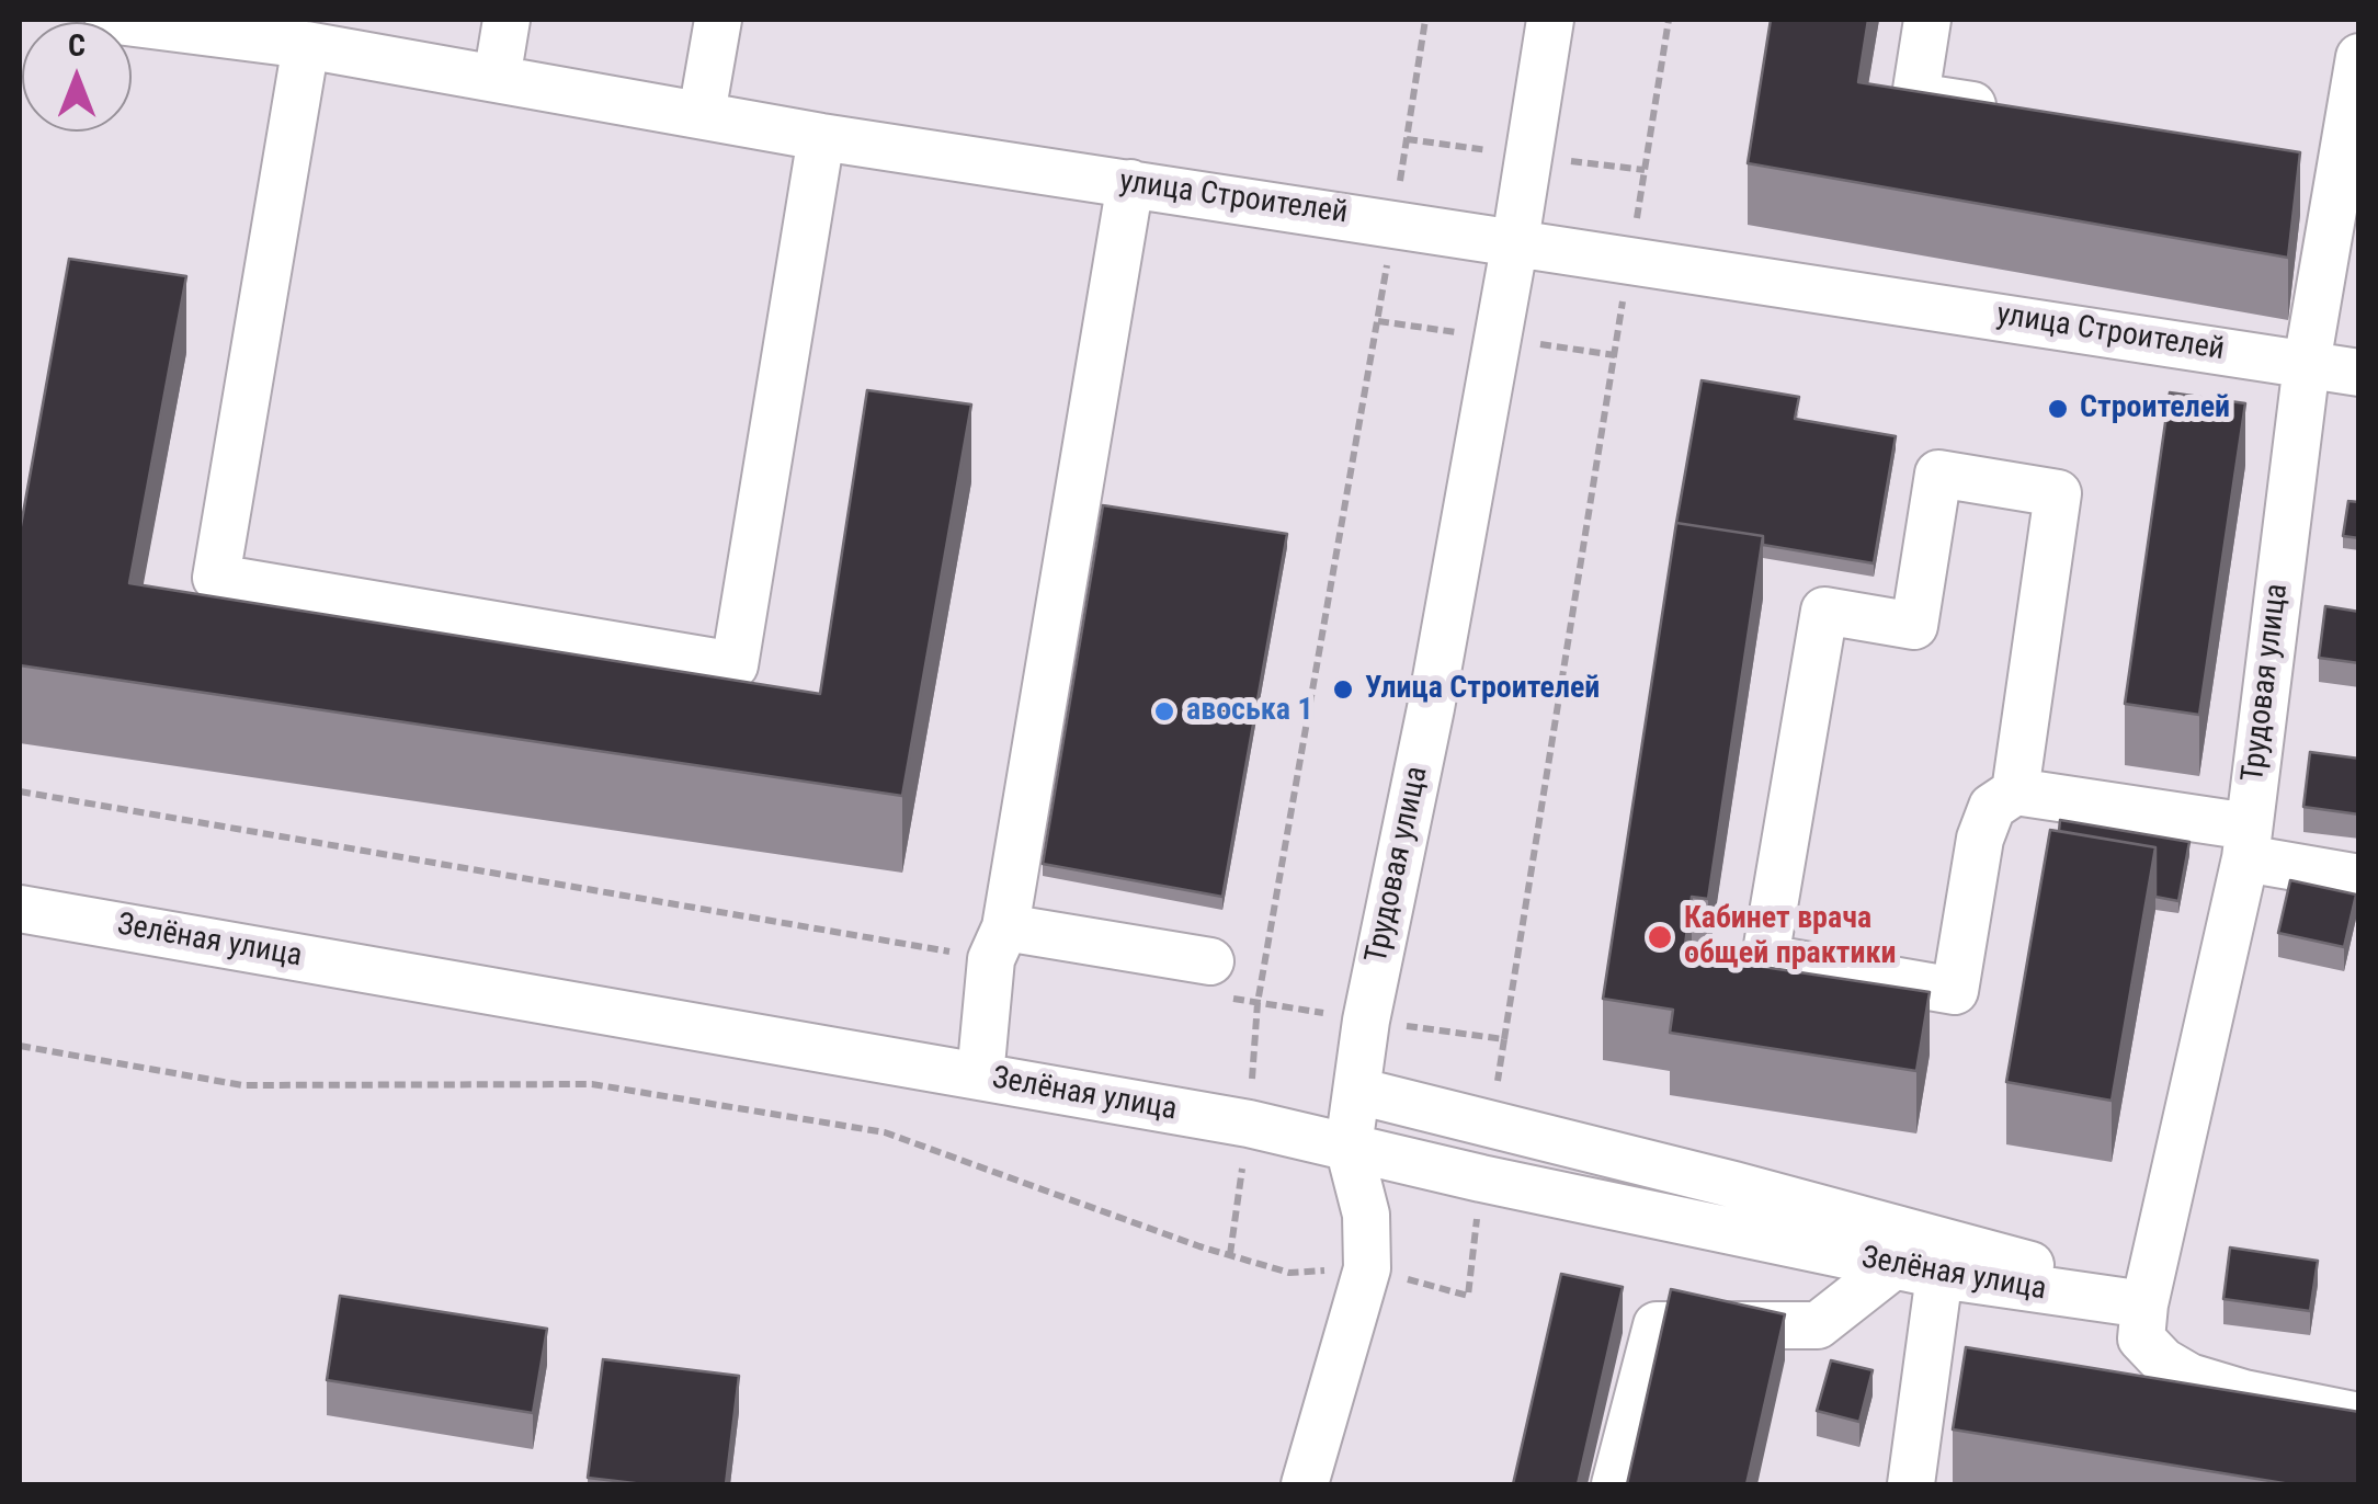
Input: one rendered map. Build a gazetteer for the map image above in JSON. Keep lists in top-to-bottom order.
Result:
{
  "streets": {
    "street": ["улица Строителей", "Трудовая улица", "Зелёная улица"]
  },
  "crossings": [
    ["улица Строителей", "Трудовая улица"],
    ["Трудовая улица", "Зелёная улица"]
  ],
  "places": [
    "Строителей",
    "Улица Строителей",
    "авоська 1",
    "Кабинет врача общей практики"
  ],
  "north": "top"
}
